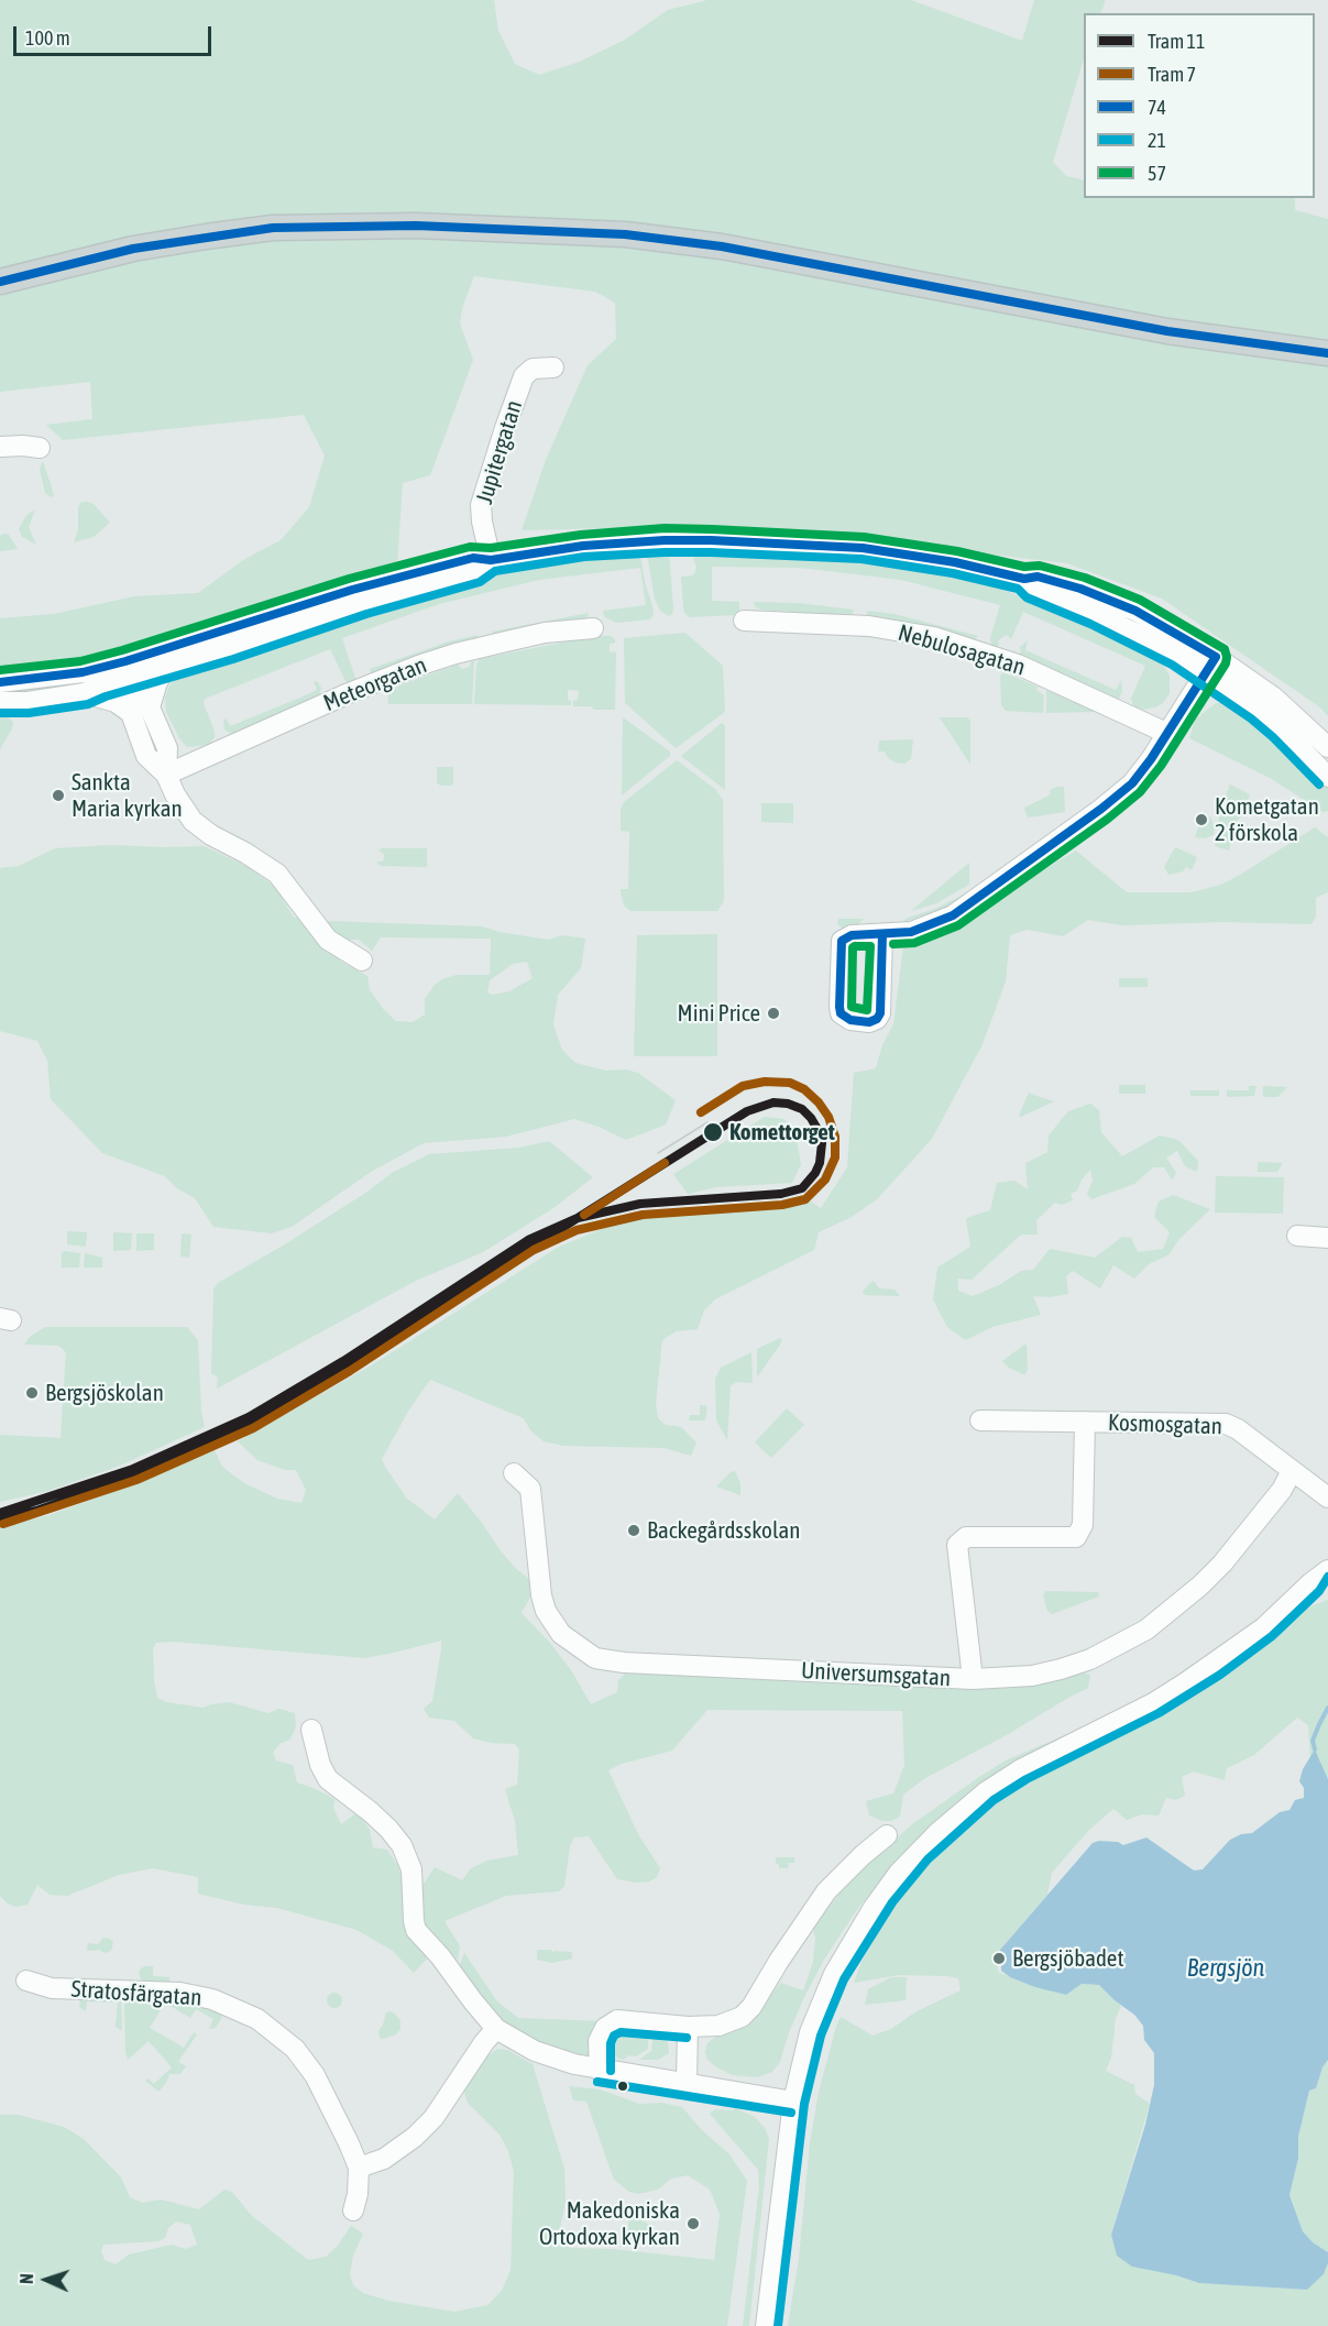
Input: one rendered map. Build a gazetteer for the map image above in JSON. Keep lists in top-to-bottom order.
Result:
{
  "streets": {
    "street": [
      "Jupitergatan",
      "Nebulosagatan",
      "Meteorgatan",
      "Kosmosgatan",
      "Universumsgatan",
      "Stratosfärgatan"
    ]
  },
  "crossings": [
    ["Kosmosgatan", "Universumsgatan"]
  ],
  "water": ["Bergsjön"],
  "places": [
    "Sankta Maria kyrkan",
    "Kometgatan 2 förskola",
    "Mini Price",
    "Komettorget",
    "Bergsjöskolan",
    "Backegårdsskolan",
    "Bergsjöbadet",
    "Makedoniska Ortodoxa kyrkan"
  ],
  "lines": [
    "transit line 74",
    "transit line 57",
    "transit line 21",
    "tram line 7",
    "tram line 11"
  ],
  "legend": [
    "Tram 11",
    "Tram 7",
    "74",
    "21",
    "57"
  ],
  "scale_bar": "100 m",
  "north": "left"
}
